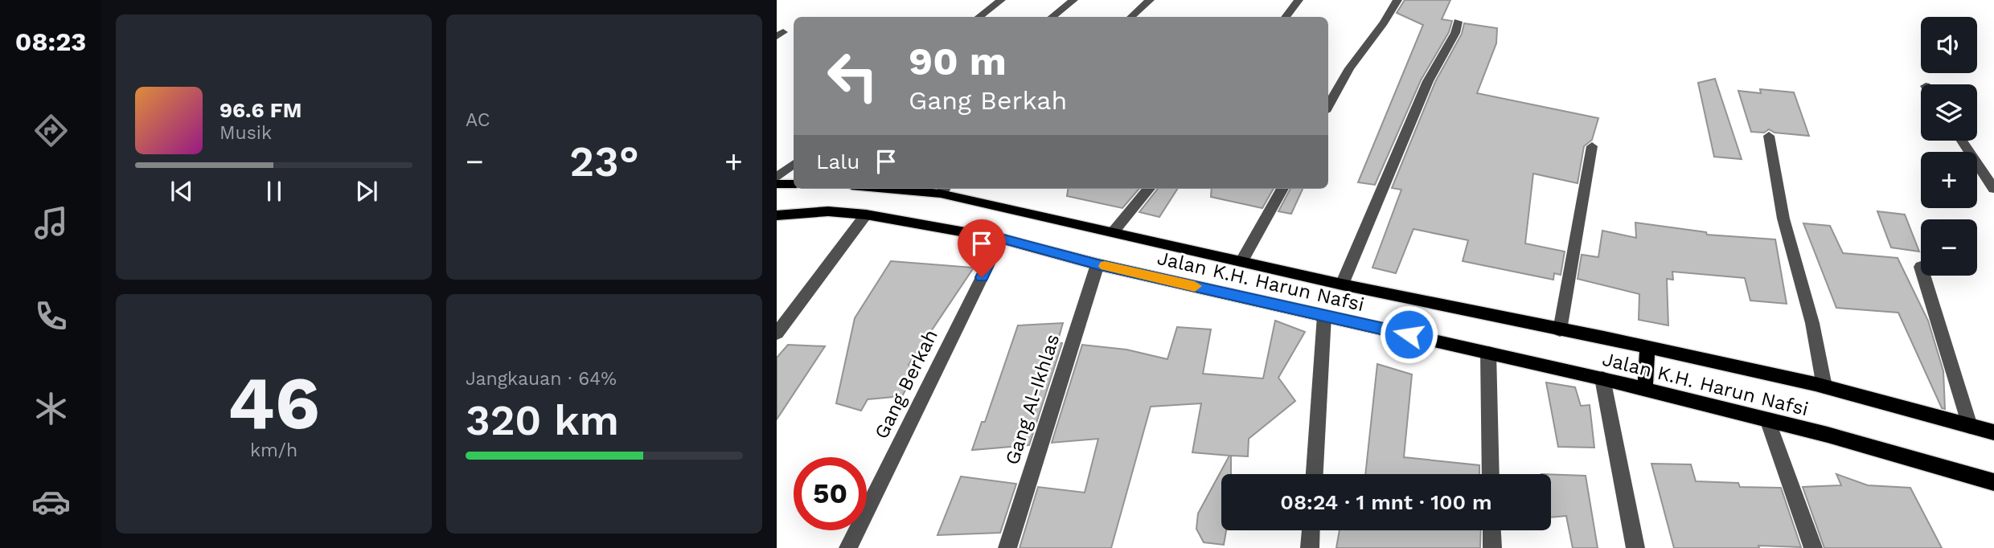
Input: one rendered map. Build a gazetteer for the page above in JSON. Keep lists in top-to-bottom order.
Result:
{
  "streets": {
    "main road": ["Jalan K.H. Harun Nafsi"],
    "street": ["Gang Berkah", "Gang Al-Ikhlas"]
  },
  "crossings": [
    ["Jalan K.H. Harun Nafsi", "Gang Berkah"],
    ["Jalan K.H. Harun Nafsi", "Gang Al-Ikhlas"]
  ],
  "page": {
    "tabs": "08:23",
    "tile": [
      "AC",
      ["46", "km/h"],
      ["Jangkauan · 64%", "320 km"]
    ],
    "map_buttons": ["+", "−"],
    "turn": ["90 m", "Gang Berkah"],
    "song": ["96.6 FM", "Musik"],
    "then": "Lalu",
    "heat": ["−", "23°", "+"],
    "limit": "50",
    "trip": "08:24 · 1 mnt · 100 m"
  }
}
